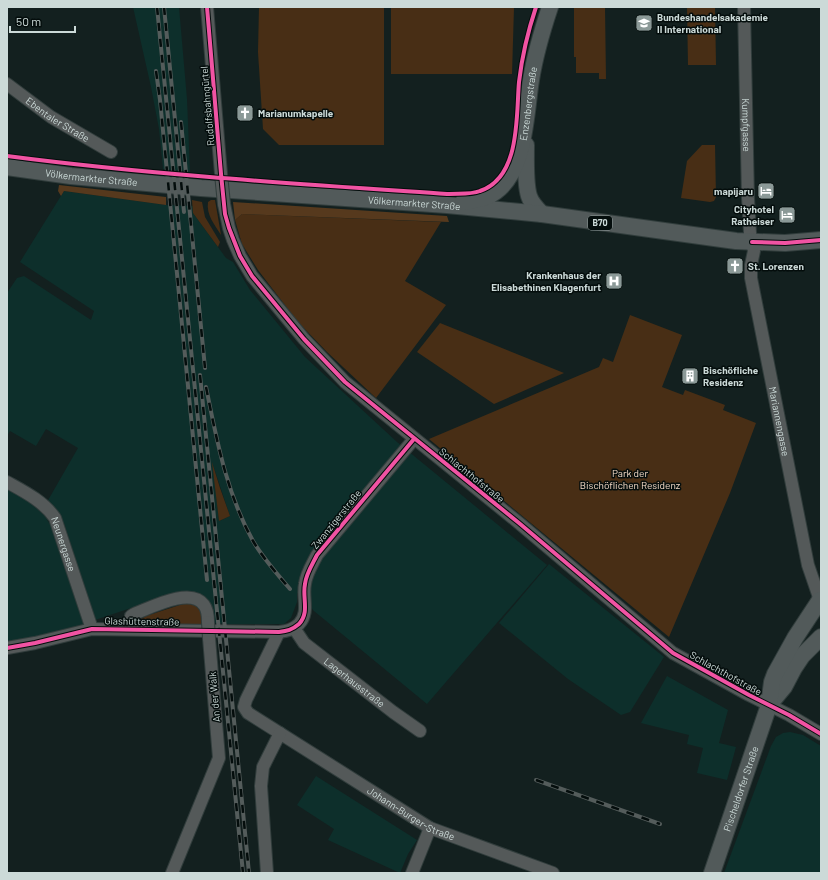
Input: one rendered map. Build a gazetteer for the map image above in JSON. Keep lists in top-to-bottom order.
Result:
{
  "streets": {
    "main road": [
      "Enzenbergstraße",
      "Völkermarkter Straße",
      "B70",
      "Pischeldorfer Straße"
    ],
    "street": [
      "Rudolfsbahngürtel",
      "Ebentaler Straße",
      "Kumpfgasse",
      "Mariannengasse",
      "Schlachthofstraße",
      "Zwanzigerstraße",
      "Neunergasse",
      "Glashüttenstraße",
      "Lagerhausstraße",
      "An der Walk",
      "Johann-Burger-Straße"
    ]
  },
  "crossings": [
    ["Enzenbergstraße", "Völkermarkter Straße"],
    ["Rudolfsbahngürtel", "Schlachthofstraße"],
    ["Kumpfgasse", "Völkermarkter Straße"],
    ["Kumpfgasse", "Mariannengasse"],
    ["Völkermarkter Straße", "Mariannengasse"],
    ["Mariannengasse", "Pischeldorfer Straße"],
    ["Schlachthofstraße", "Zwanzigerstraße"],
    ["Schlachthofstraße", "Pischeldorfer Straße"],
    ["Zwanzigerstraße", "Lagerhausstraße"],
    ["Neunergasse", "Glashüttenstraße"],
    ["Glashüttenstraße", "An der Walk"]
  ],
  "parks": ["Park der Bischöflichen Residenz"],
  "places": {
    "school or university": ["Bundeshandelsakademie II International"],
    "church": ["Marianumkapelle", "St. Lorenzen"],
    "hotel": ["mapijaru", "Cityhotel Ratheiser"],
    "hospital": ["Krankenhaus der Elisabethinen Klagenfurt"],
    "building": ["Bischöfliche Residenz"]
  },
  "scale_bar": "50 m"
}
